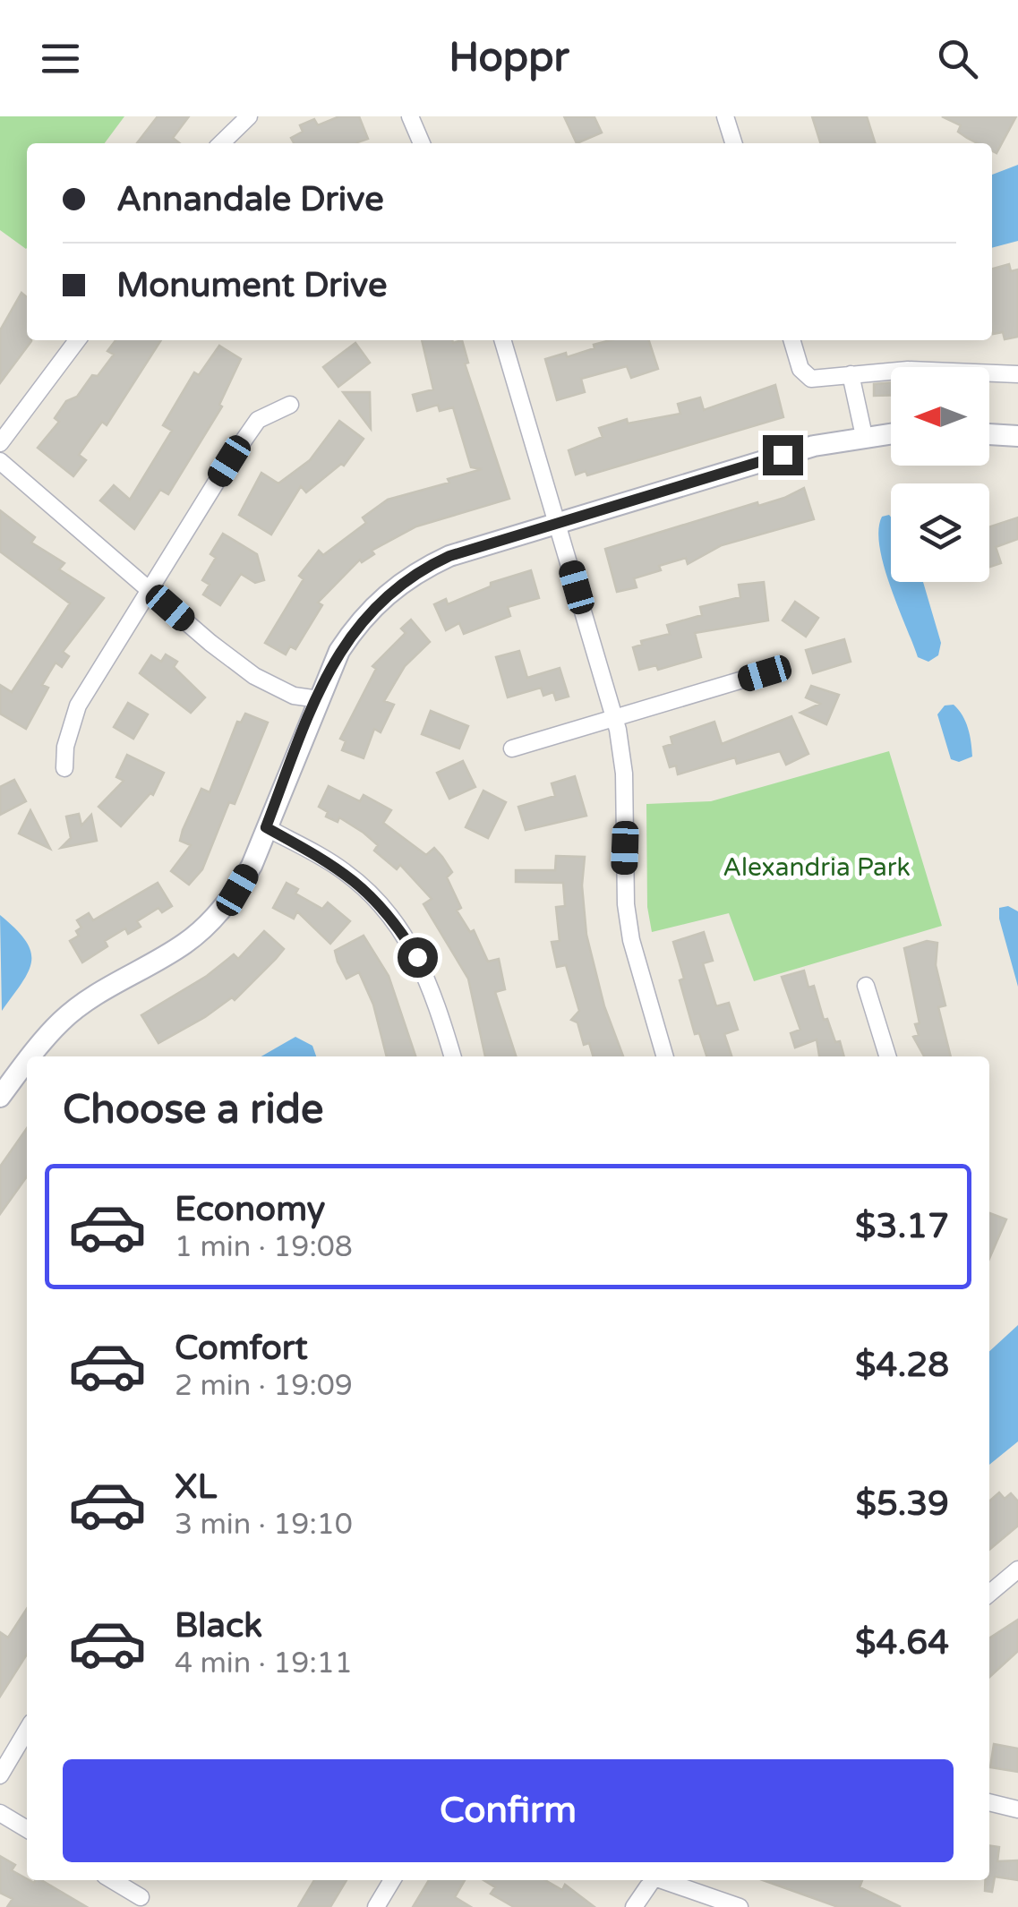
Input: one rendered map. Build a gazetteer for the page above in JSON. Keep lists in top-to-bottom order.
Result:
{
  "parks": ["Alexandria Park"],
  "north": "left",
  "page": {
    "header": "Hoppr",
    "banner": ["Annandale Drive", "Monument Drive"],
    "heading": "Choose a ride",
    "list": [
      {
        "name": "Economy",
        "note": "1 min · 19:08",
        "value": "$3.17"
      },
      {
        "name": "Comfort",
        "note": "2 min · 19:09",
        "value": "$4.28"
      },
      {
        "name": "XL",
        "note": "3 min · 19:10",
        "value": "$5.39"
      },
      {
        "name": "Black",
        "note": "4 min · 19:11",
        "value": "$4.64"
      }
    ],
    "buttons": "Confirm"
  }
}
